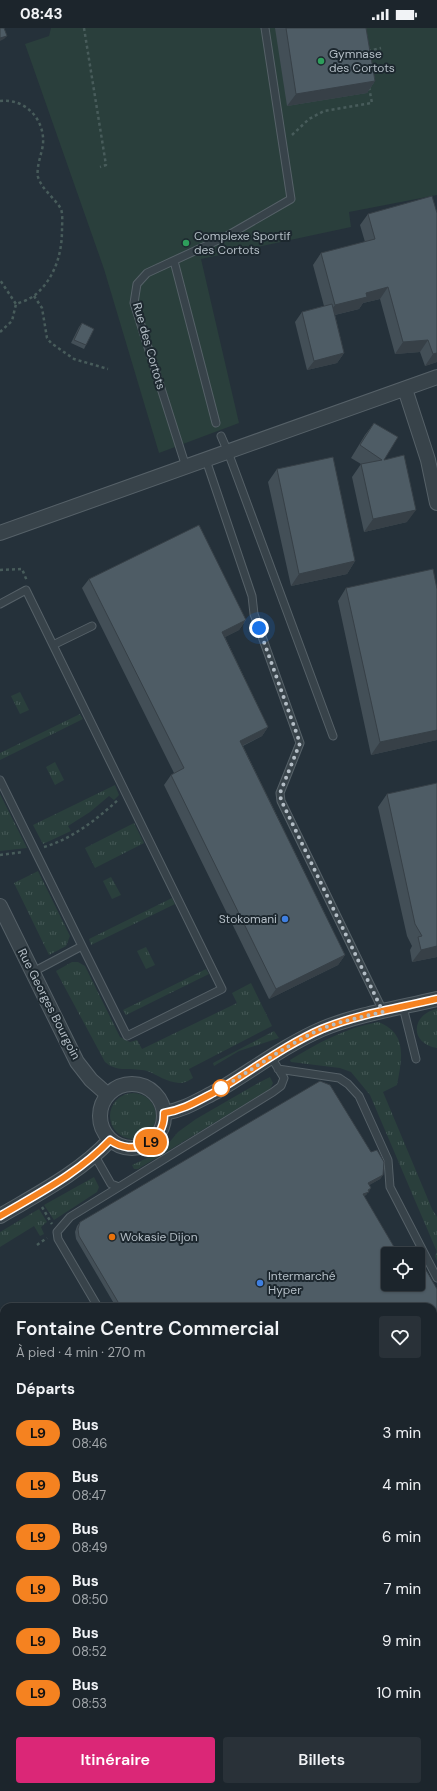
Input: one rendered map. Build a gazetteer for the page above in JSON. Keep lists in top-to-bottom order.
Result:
{
  "streets": {
    "street": ["Rue Georges Bourgoin"],
    "lane": ["Rue des Cortots"]
  },
  "places": [
    "Gymnase des Cortots",
    "Complexe Sportif des Cortots",
    "Stokomani",
    "Wokasie Dijon",
    "Intermarché Hyper"
  ],
  "lines": ["bus line L9"],
  "page": {
    "status": "08:43",
    "on_map": "L9",
    "heading": [
      ["Fontaine Centre Commercial", "À pied · 4 min · 270 m"],
      "Départs"
    ],
    "list": [
      {
        "mark": "L9",
        "name": "Bus",
        "note": "08:46",
        "value": "3 min"
      },
      {
        "mark": "L9",
        "name": "Bus",
        "note": "08:47",
        "value": "4 min"
      },
      {
        "mark": "L9",
        "name": "Bus",
        "note": "08:49",
        "value": "6 min"
      },
      {
        "mark": "L9",
        "name": "Bus",
        "note": "08:50",
        "value": "7 min"
      },
      {
        "mark": "L9",
        "name": "Bus",
        "note": "08:52",
        "value": "9 min"
      },
      {
        "mark": "L9",
        "name": "Bus",
        "note": "08:53",
        "value": "10 min"
      }
    ],
    "buttons": ["Itinéraire", "Billets"]
  }
}
